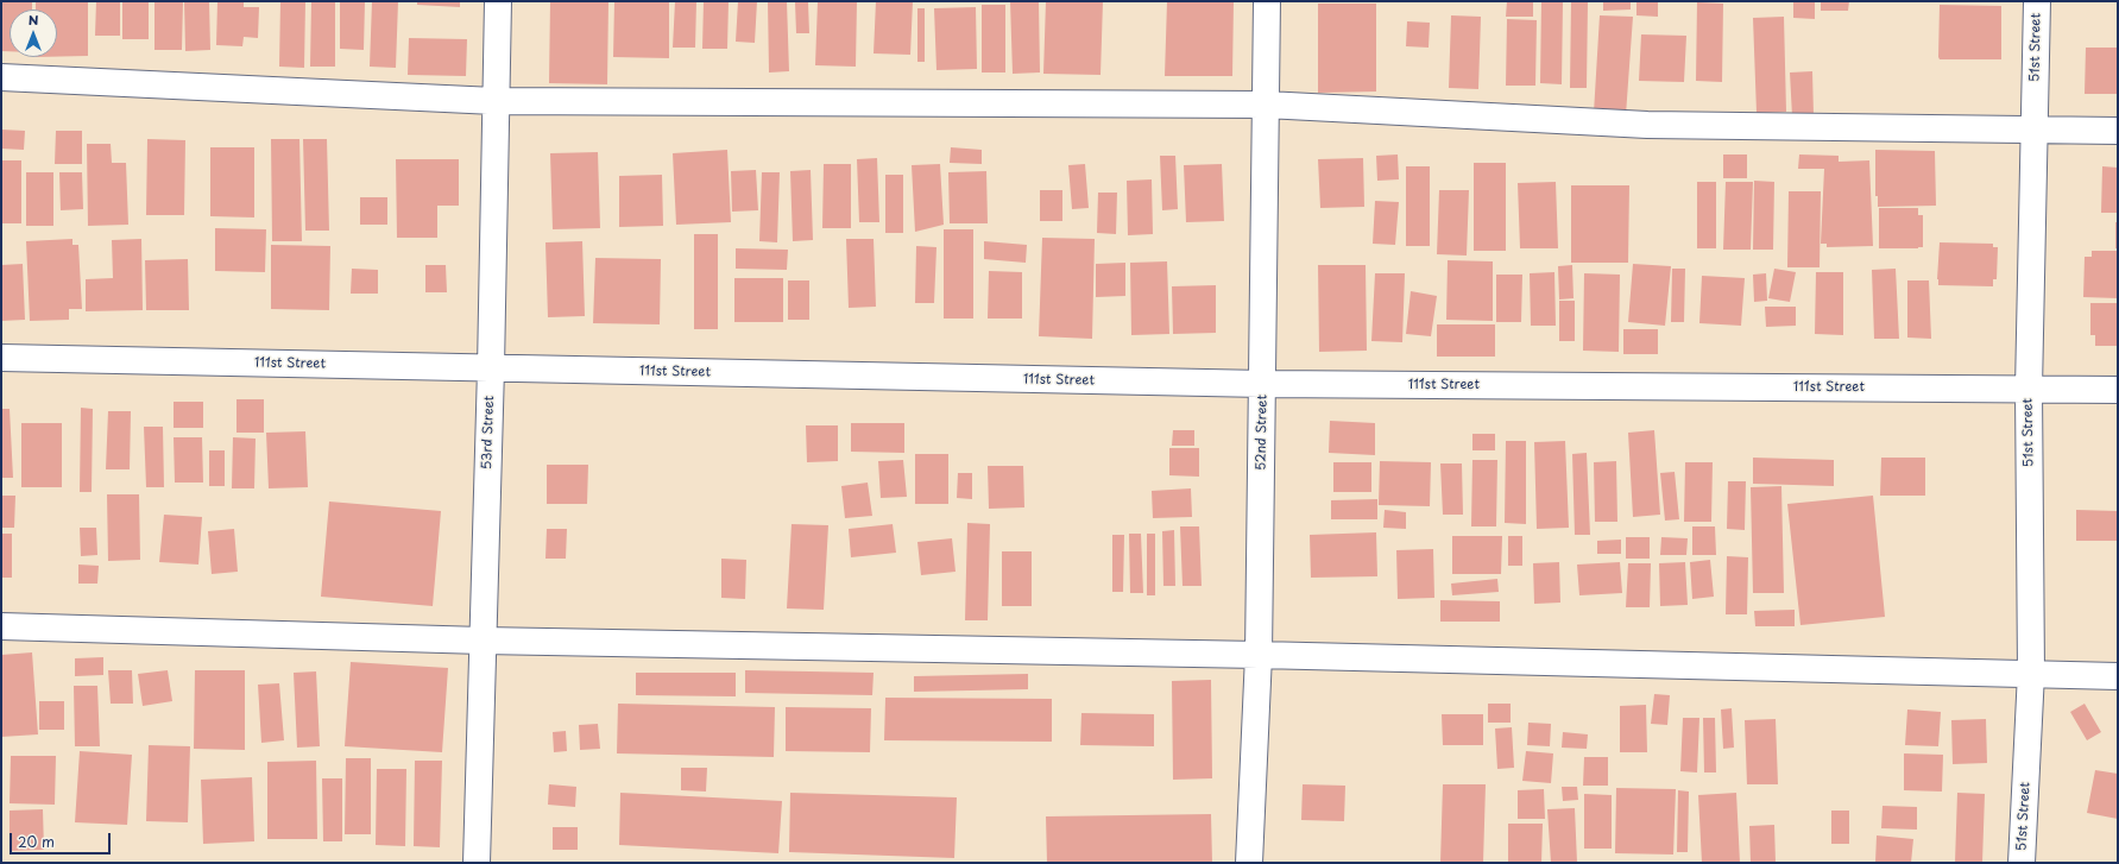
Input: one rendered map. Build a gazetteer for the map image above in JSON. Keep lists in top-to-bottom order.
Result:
{
  "streets": {
    "street": [
      "51st Street",
      "111st Street",
      "53rd Street",
      "52nd Street"
    ]
  },
  "crossings": [
    ["51st Street", "111st Street"],
    ["111st Street", "53rd Street"],
    ["111st Street", "52nd Street"]
  ],
  "scale_bar": "20 m",
  "north": "top"
}
